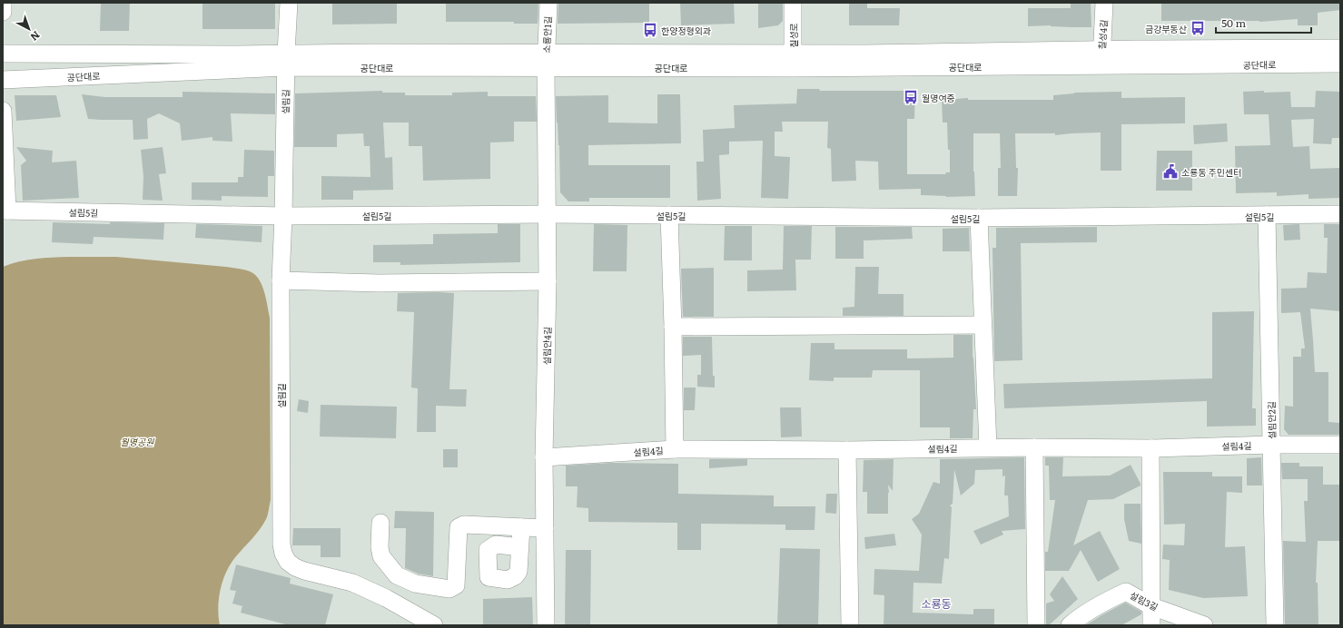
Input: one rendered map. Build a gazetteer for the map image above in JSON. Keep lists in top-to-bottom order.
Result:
{
  "streets": {
    "street": [
      "소룡안1길",
      "칠성4길",
      "칠성로",
      "공단대로",
      "설림길",
      "설림5길",
      "설림안4길",
      "설림안2길",
      "설림4길",
      "설림3길"
    ]
  },
  "crossings": [
    ["소룡안1길", "공단대로"],
    ["소룡안1길", "설림안4길"],
    ["칠성4길", "공단대로"],
    ["칠성로", "공단대로"],
    ["공단대로", "설림길"],
    ["공단대로", "설림안4길"],
    ["설림길", "설림5길"],
    ["설림5길", "설림안4길"],
    ["설림5길", "설림안2길"],
    ["설림안4길", "설림4길"],
    ["설림안2길", "설림4길"]
  ],
  "districts": ["소룡동"],
  "parks": ["월명공원"],
  "places": {
    "bus stop": ["금강부동산", "한양정형외과", "월명여중"],
    "public building": ["소룡동 주민센터"]
  },
  "scale_bar": "50 m",
  "north": "bottom right"
}
